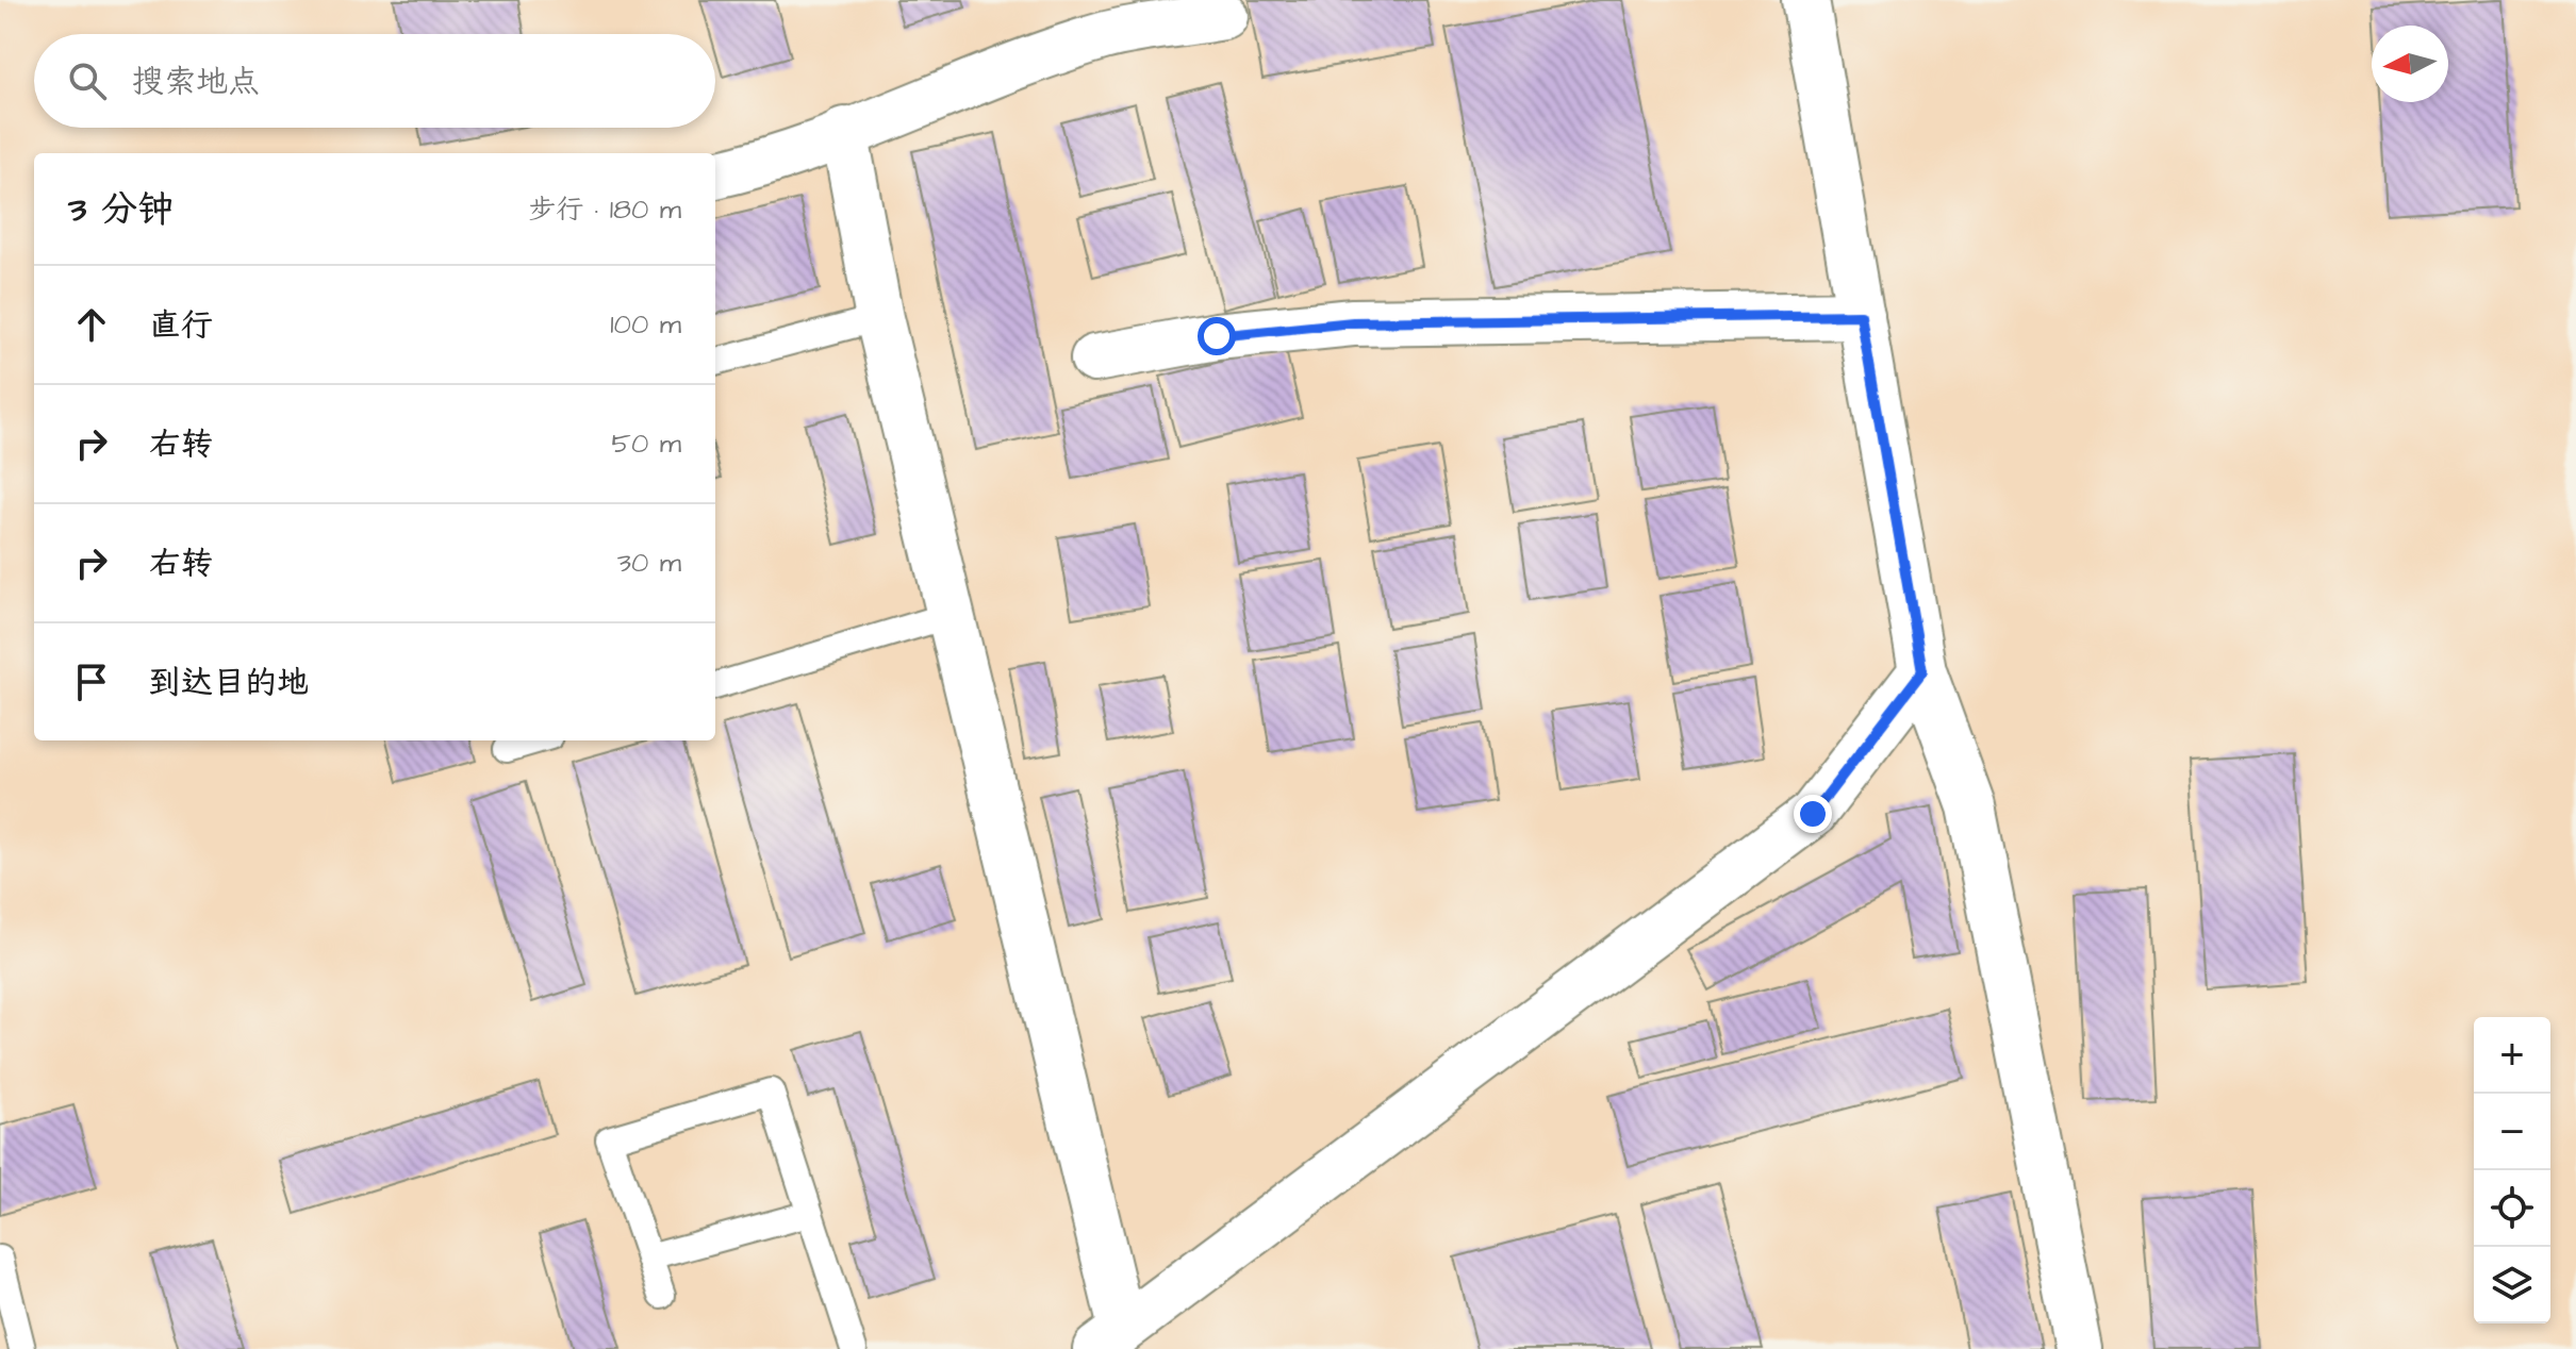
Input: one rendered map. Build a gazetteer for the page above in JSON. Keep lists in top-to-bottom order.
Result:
{
  "north": "left",
  "page": {
    "search": "搜索地点",
    "heading": ["3 分钟", "步行 · 180 m"],
    "list": [
      ["直行", "100 m"],
      ["右转", "50 m"],
      ["右转", "30 m"],
      "到达目的地"
    ],
    "map_buttons": ["+", "−"]
  }
}
